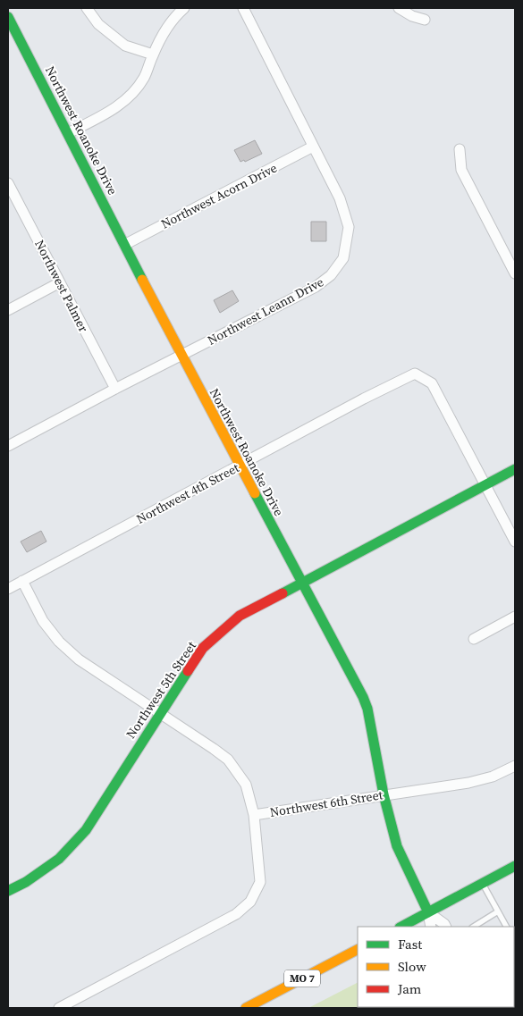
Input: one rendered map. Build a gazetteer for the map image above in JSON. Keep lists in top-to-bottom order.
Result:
{
  "streets": {
    "street": [
      "Northwest Roanoke Drive",
      "Northwest Acorn Drive",
      "Northwest Palmer",
      "Northwest Leann Drive",
      "Northwest 4th Street",
      "Northwest 5th Street",
      "Northwest 6th Street",
      "MO 7"
    ]
  },
  "crossings": [
    ["Northwest Roanoke Drive", "Northwest Acorn Drive"],
    ["Northwest Roanoke Drive", "Northwest Leann Drive"],
    ["Northwest Roanoke Drive", "Northwest 4th Street"],
    ["Northwest Roanoke Drive", "Northwest 5th Street"],
    ["Northwest Roanoke Drive", "Northwest 6th Street"],
    ["Northwest Acorn Drive", "Northwest Leann Drive"],
    ["Northwest Palmer", "Northwest Leann Drive"],
    ["Northwest 4th Street", "Northwest 5th Street"]
  ],
  "legend": ["Fast", "Slow", "Jam"]
}
